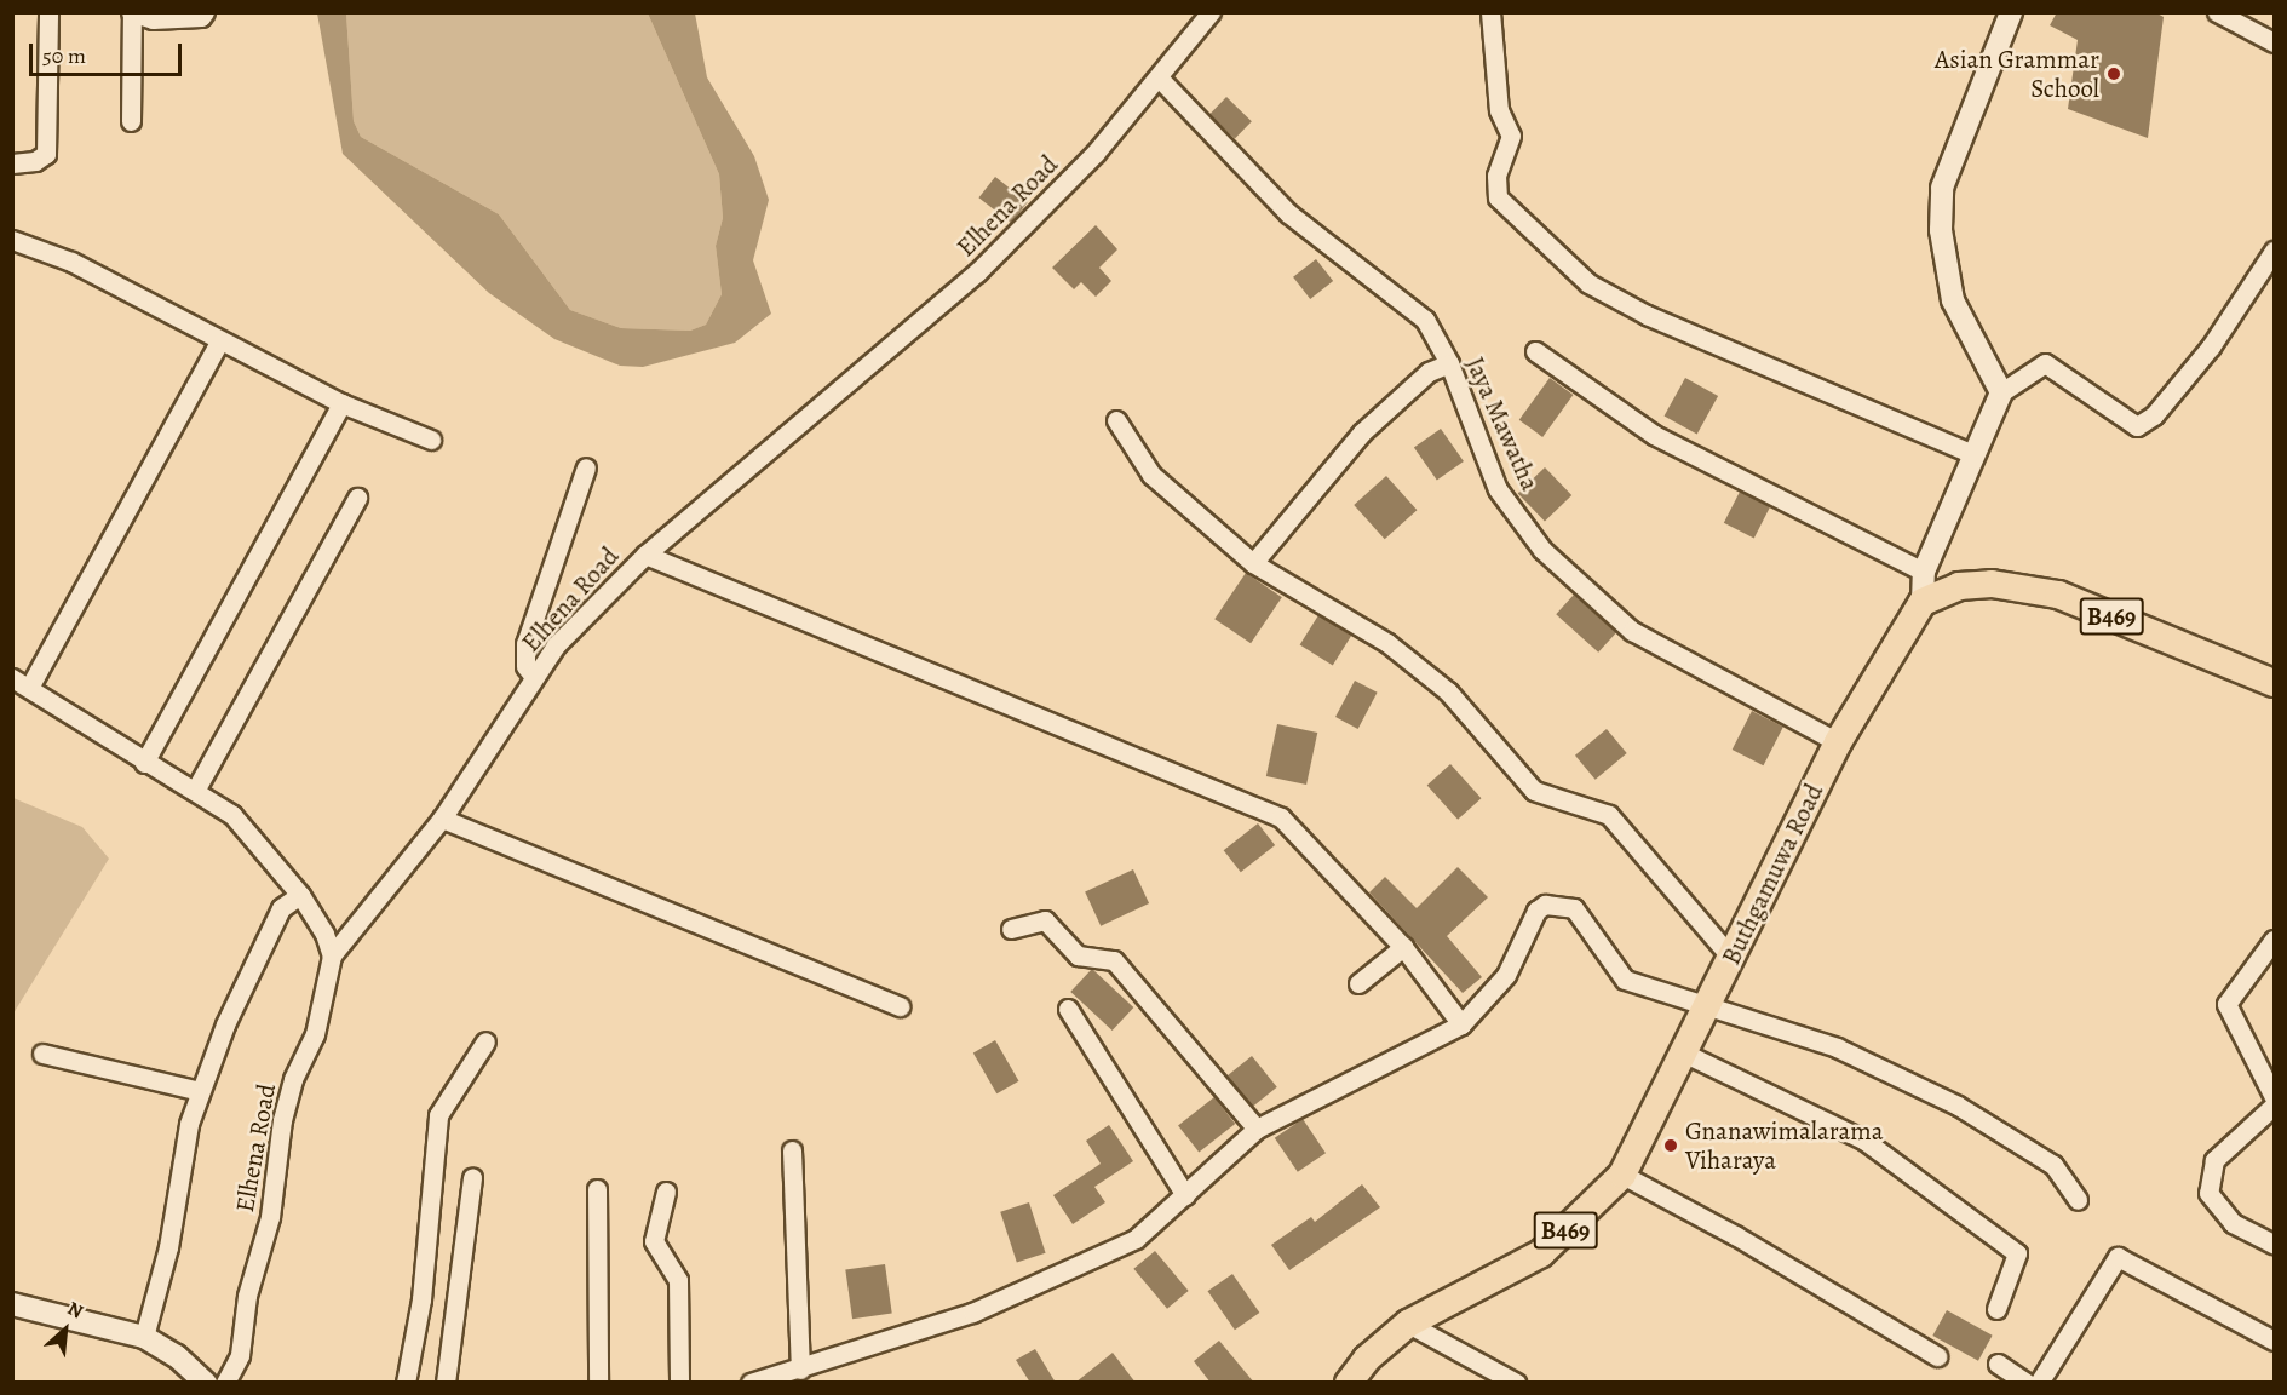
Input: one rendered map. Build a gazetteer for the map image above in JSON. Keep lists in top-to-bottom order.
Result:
{
  "streets": {
    "main road": ["B469", "Buthgamuwa Road"],
    "street": ["Elhena Road", "Jaya Mawatha"]
  },
  "crossings": [
    ["Elhena Road", "Jaya Mawatha"],
    ["Jaya Mawatha", "Buthgamuwa Road"],
    ["B469", "Buthgamuwa Road"]
  ],
  "places": ["Asian Grammar School", "Gnanawimalarama Viharaya"],
  "scale_bar": "50 m",
  "north": "top right"
}
